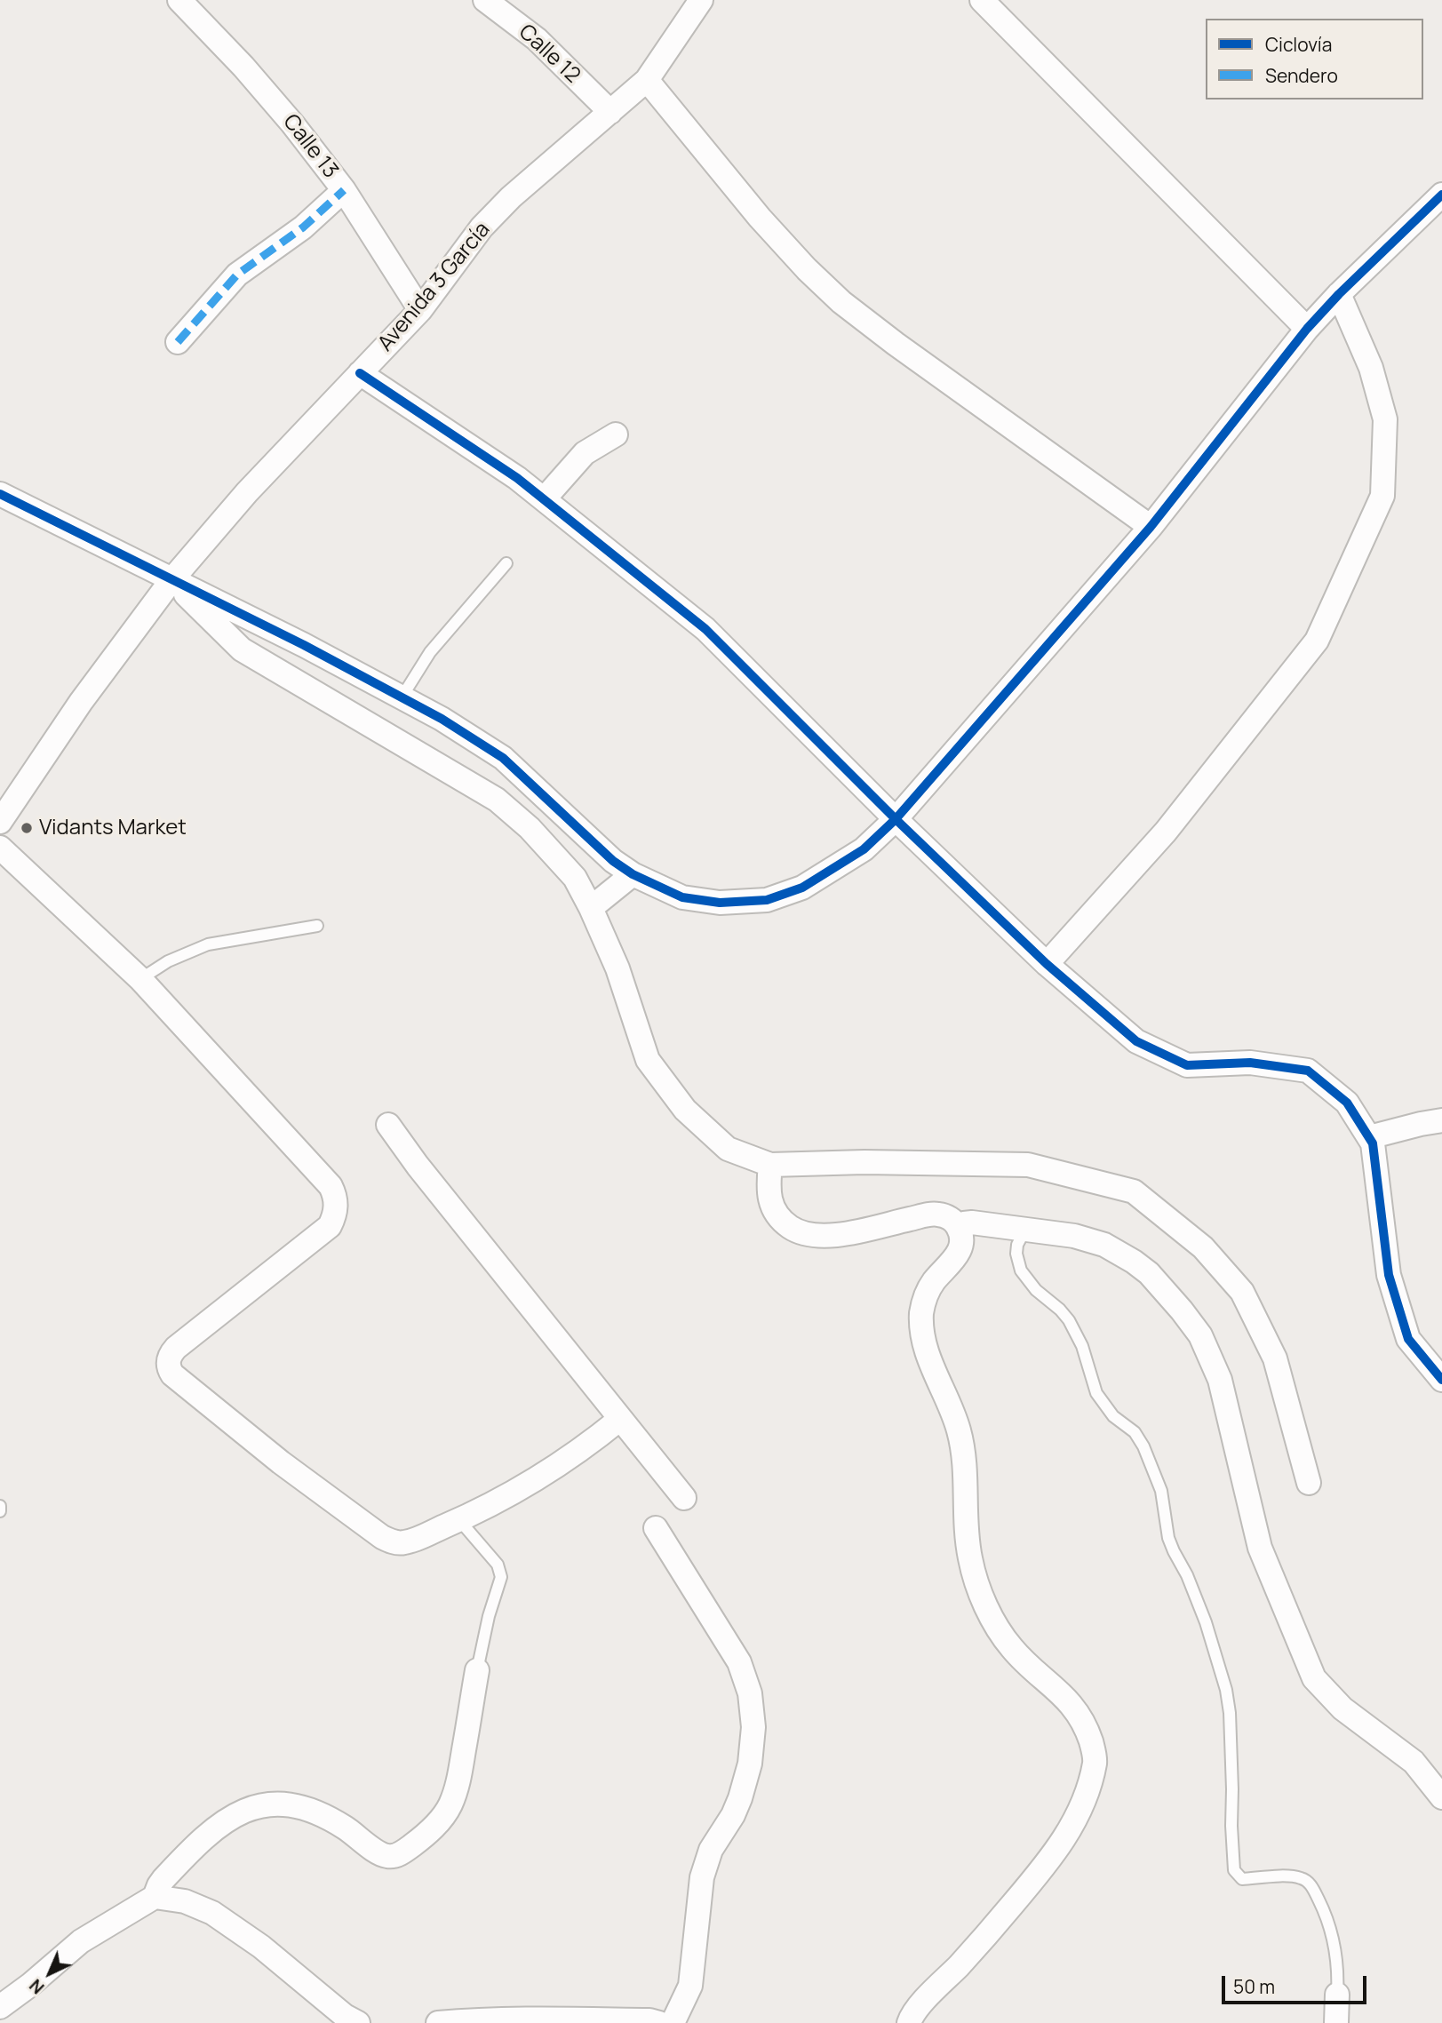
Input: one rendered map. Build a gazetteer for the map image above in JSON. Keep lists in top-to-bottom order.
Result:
{
  "streets": {
    "street": ["Calle 12", "Calle 13", "Avenida 3 García"]
  },
  "crossings": [
    ["Calle 12", "Avenida 3 García"],
    ["Calle 13", "Avenida 3 García"]
  ],
  "places": ["Vidants Market"],
  "legend": ["Ciclovía", "Sendero"],
  "scale_bar": "50 m",
  "north": "bottom left"
}
